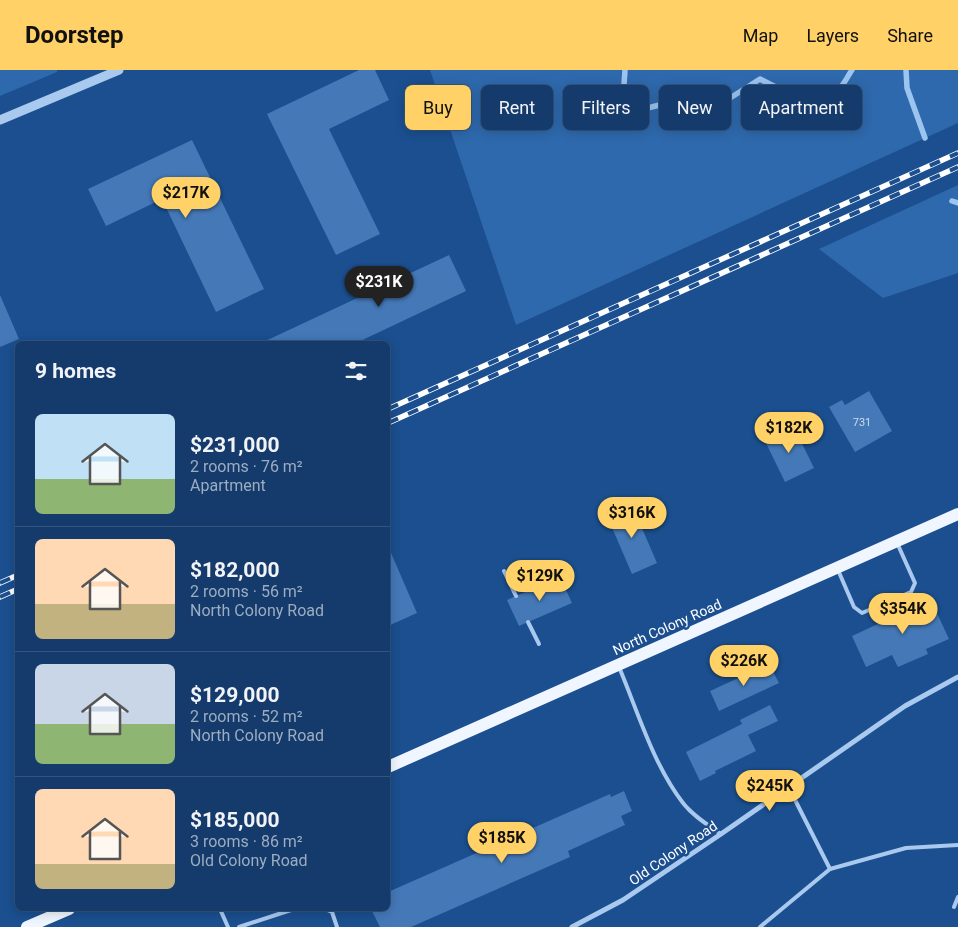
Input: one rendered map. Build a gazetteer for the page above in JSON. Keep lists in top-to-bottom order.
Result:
{
  "streets": {
    "main road": ["North Colony Road"],
    "street": ["Old Colony Road"]
  },
  "house_numbers": ["731"],
  "page": {
    "header": "Doorstep",
    "nav": ["Map", "Layers", "Share"],
    "chip": [
      "Buy",
      "Rent",
      "Filters",
      "New",
      "Apartment"
    ],
    "price": [
      "$217K",
      "$231K",
      "$182K",
      "$316K",
      "$129K",
      "$354K",
      "$226K",
      "$245K",
      "$185K"
    ],
    "heading": "9 homes",
    "list": [
      {
        "name": "$231,000",
        "note": "2 rooms · 76 m² · Apartment"
      },
      {
        "name": "$182,000",
        "note": "2 rooms · 56 m² · North Colony Road"
      },
      {
        "name": "$129,000",
        "note": "2 rooms · 52 m² · North Colony Road"
      },
      {
        "name": "$185,000",
        "note": "3 rooms · 86 m² · Old Colony Road"
      }
    ]
  }
}
